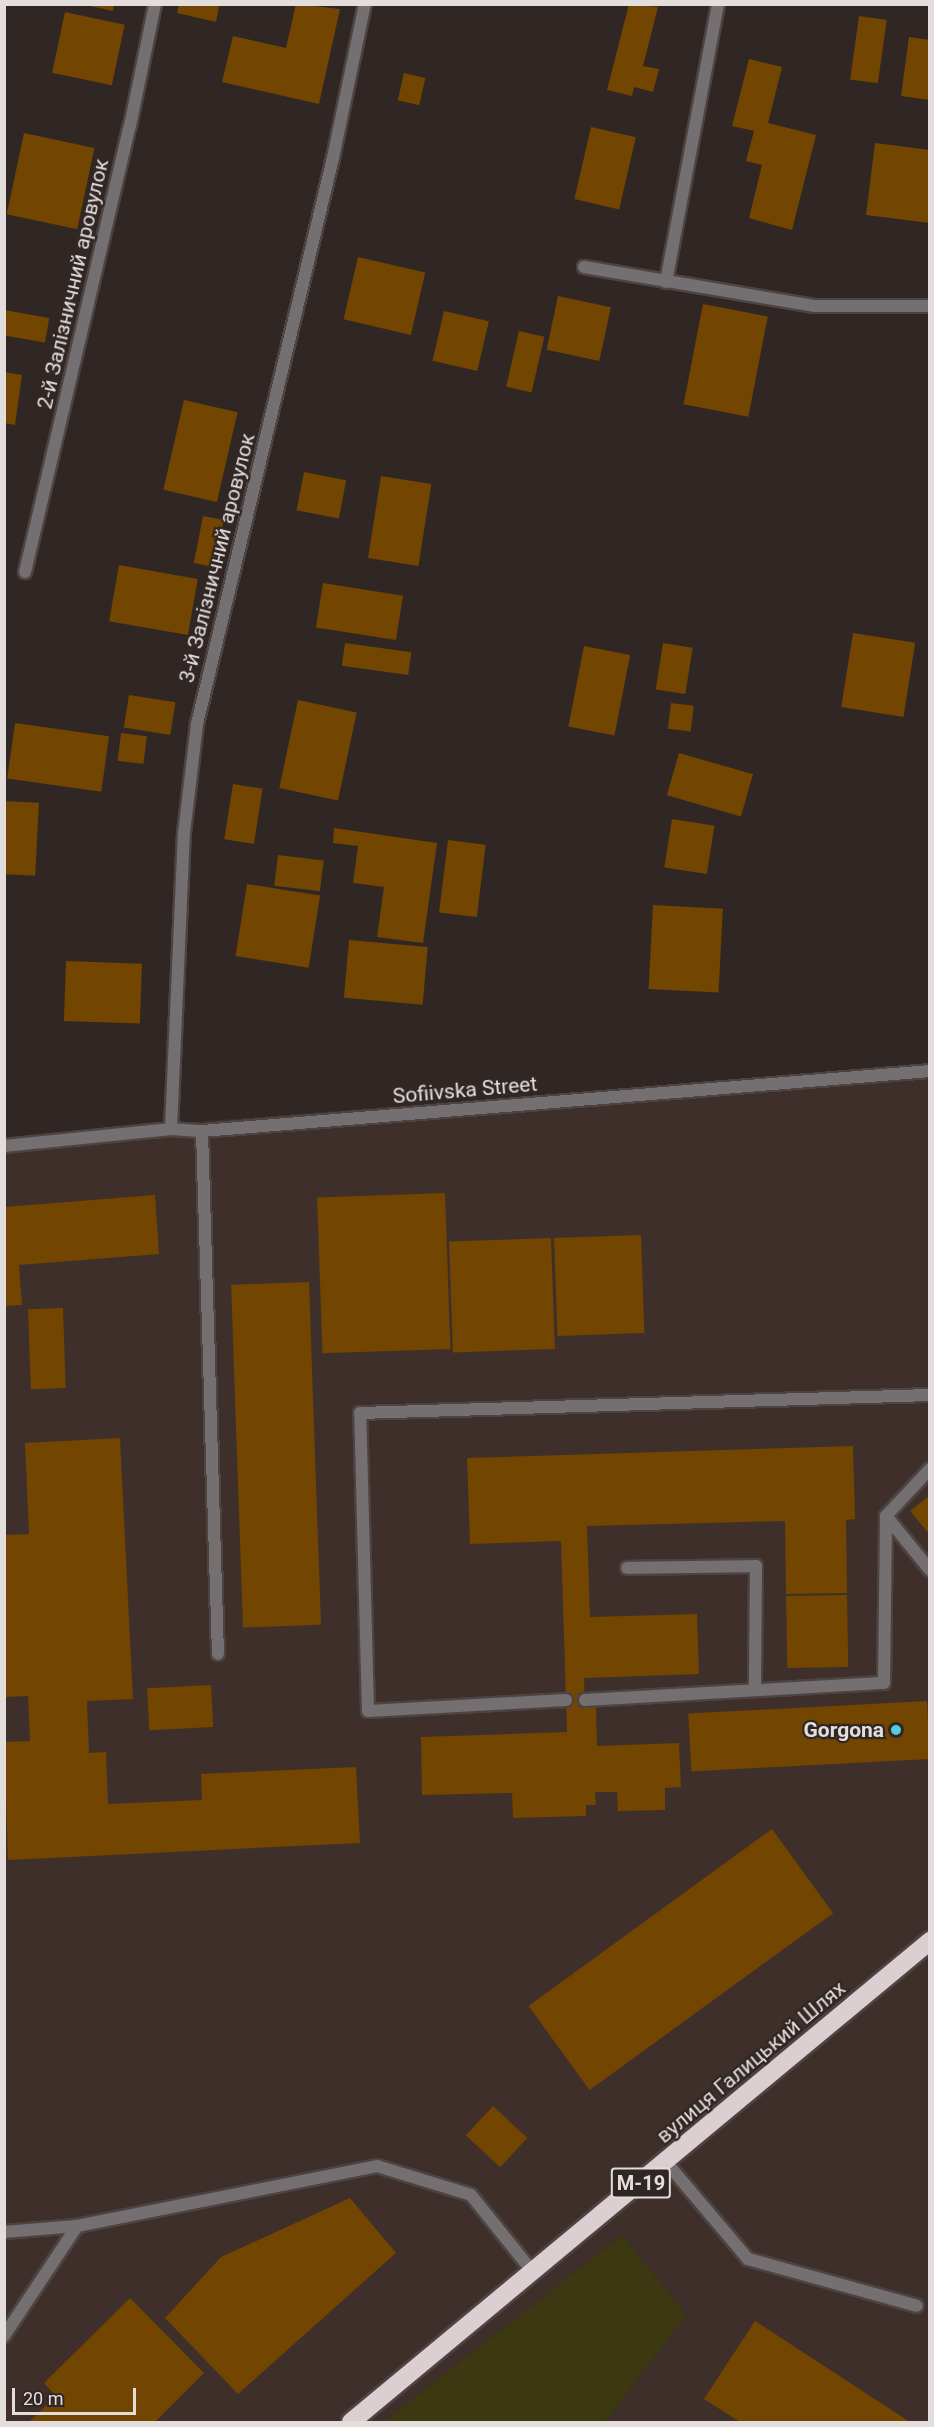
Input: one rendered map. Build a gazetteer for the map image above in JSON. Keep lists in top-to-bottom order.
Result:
{
  "streets": {
    "highway": ["вулиця Галицький Шлях", "М-19"],
    "street": ["2-й Залізничний аровулок", "3-й Залізничний аровулок", "Sofiivska Street"]
  },
  "crossings": [
    ["3-й Залізничний аровулок", "Sofiivska Street"]
  ],
  "places": ["Gorgona"],
  "scale_bar": "20 m"
}
